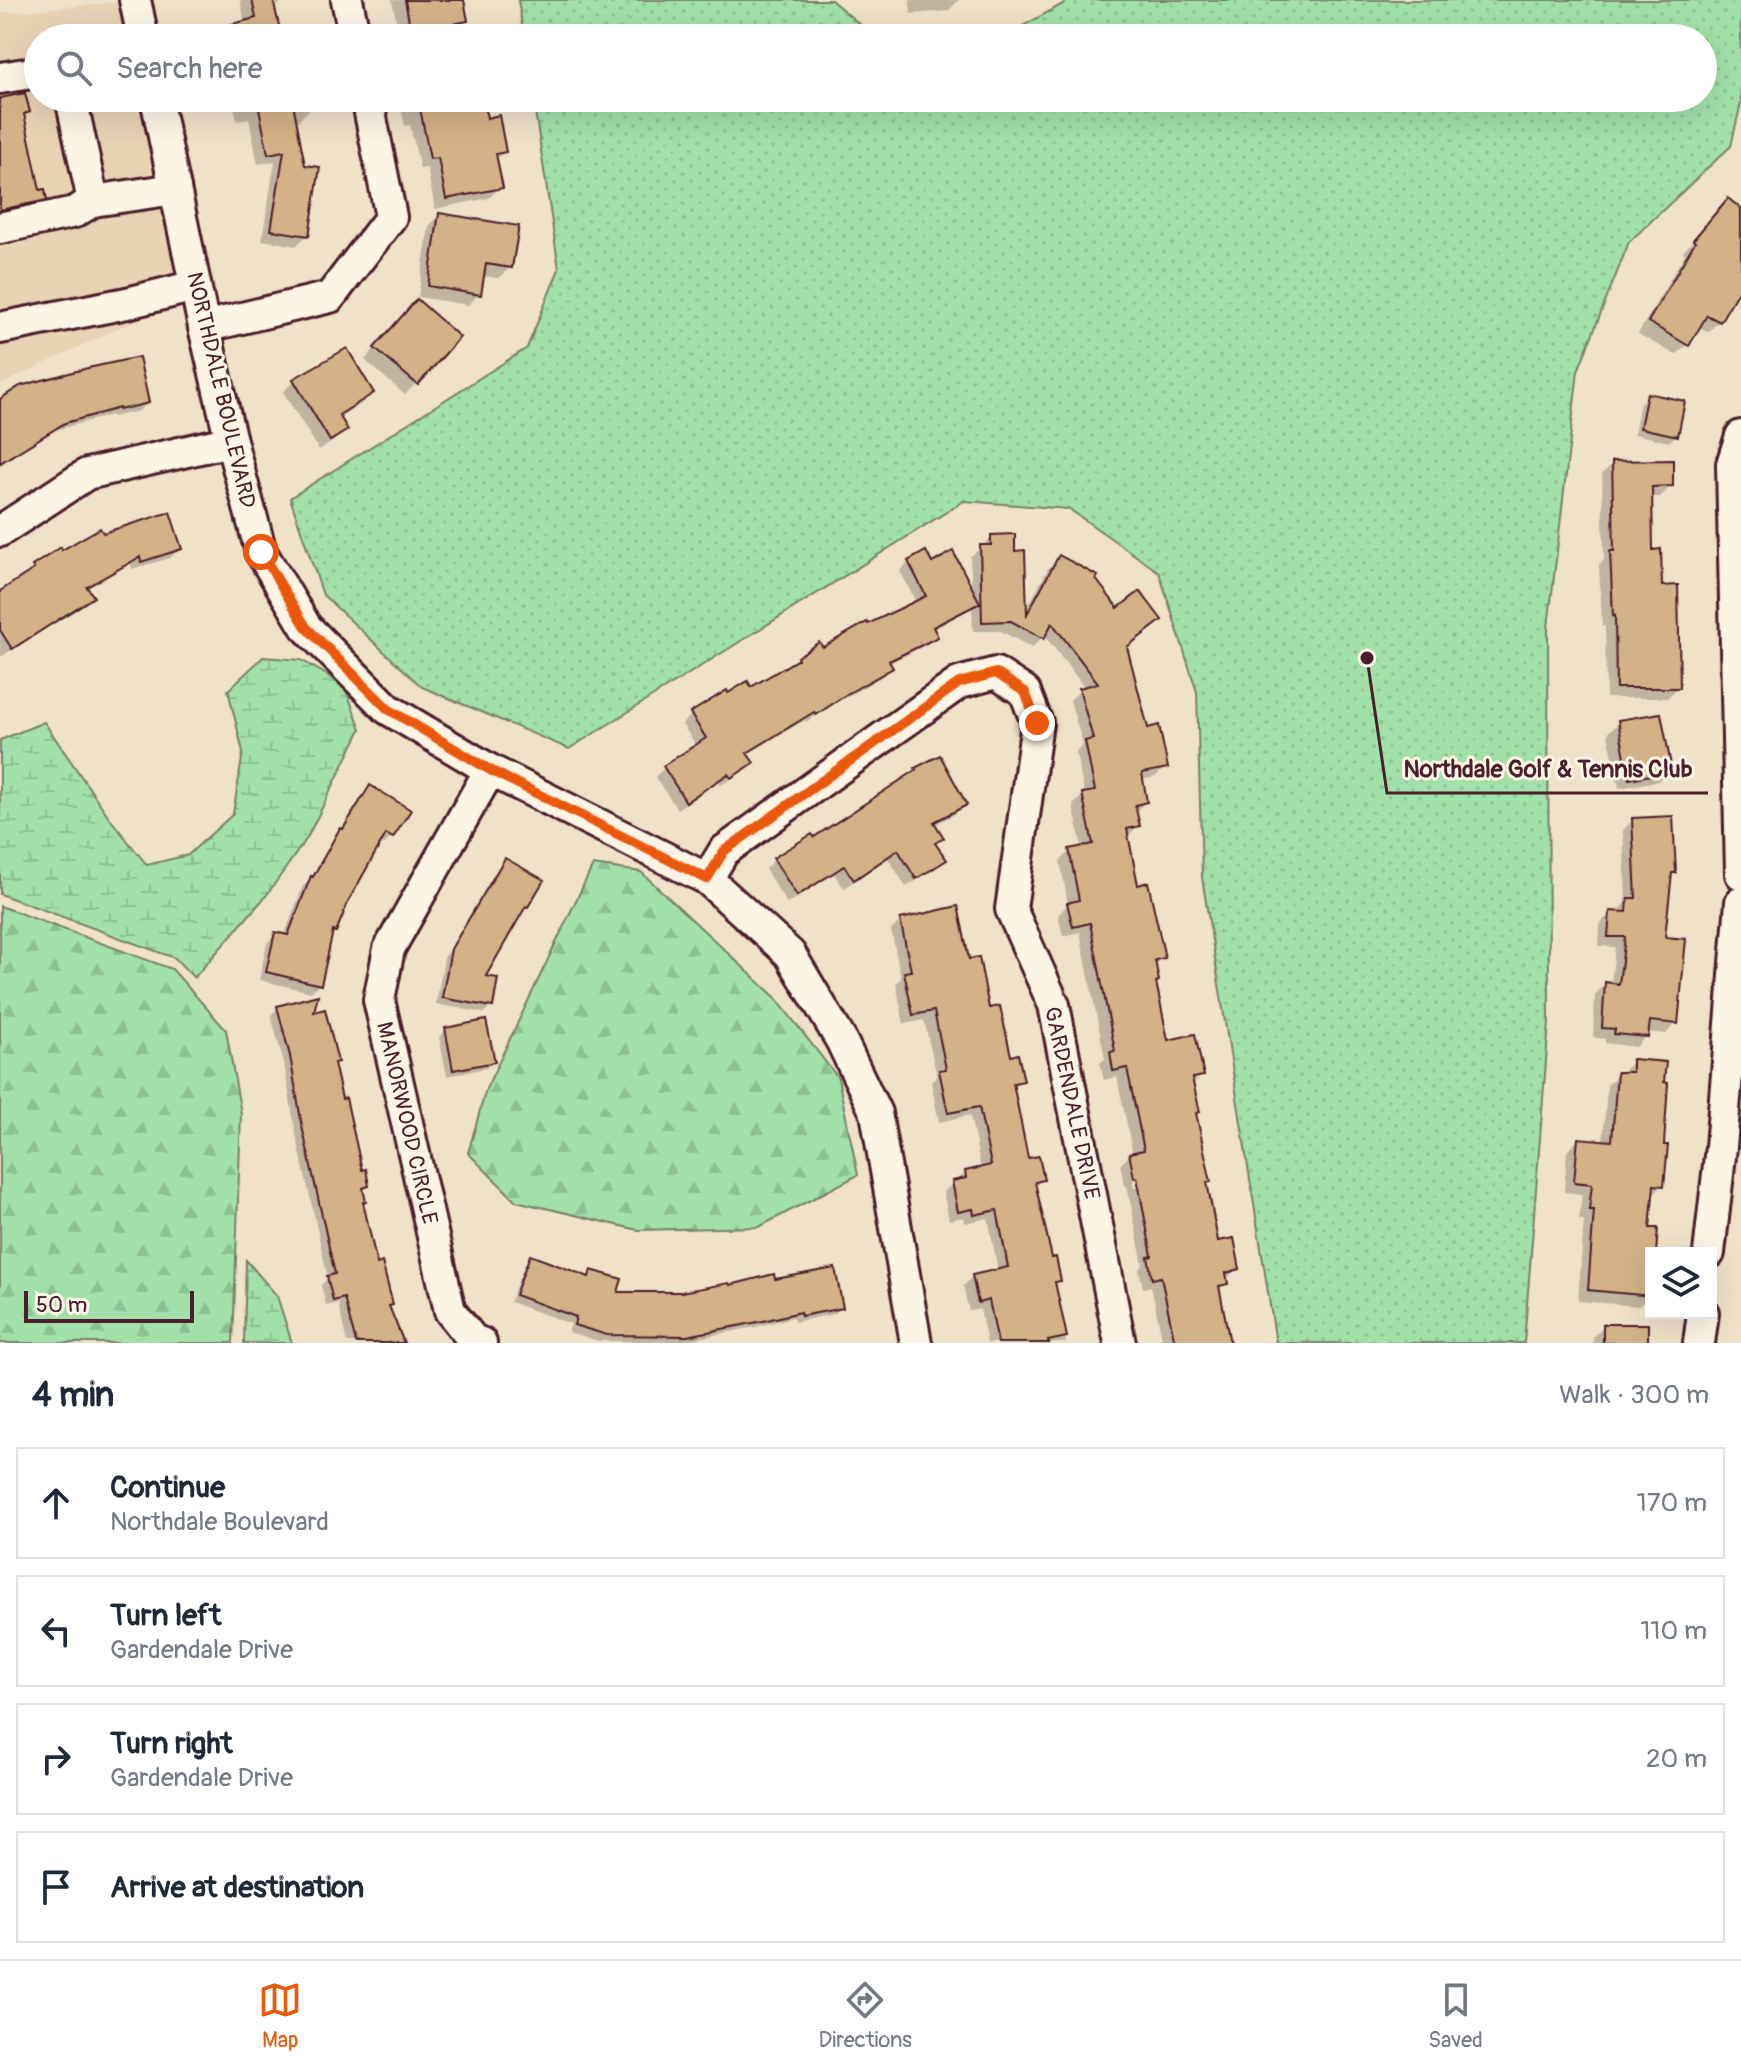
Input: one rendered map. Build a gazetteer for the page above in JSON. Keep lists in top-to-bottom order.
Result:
{
  "streets": {
    "street": ["NORTHDALE BOULEVARD", "GARDENDALE DRIVE", "MANORWOOD CIRCLE"]
  },
  "crossings": [
    ["NORTHDALE BOULEVARD", "GARDENDALE DRIVE"],
    ["NORTHDALE BOULEVARD", "MANORWOOD CIRCLE"]
  ],
  "places": ["Northdale Golf & Tennis Club"],
  "scale_bar": "50 m",
  "page": {
    "search": "Search here",
    "scale": "50 m",
    "heading": ["4 min", "Walk · 300 m"],
    "list": [
      ["Continue", "Northdale Boulevard", "170 m"],
      ["Turn left", "Gardendale Drive", "110 m"],
      ["Turn right", "Gardendale Drive", "20 m"],
      "Arrive at destination"
    ],
    "nav": ["Map", "Directions", "Saved"]
  }
}
